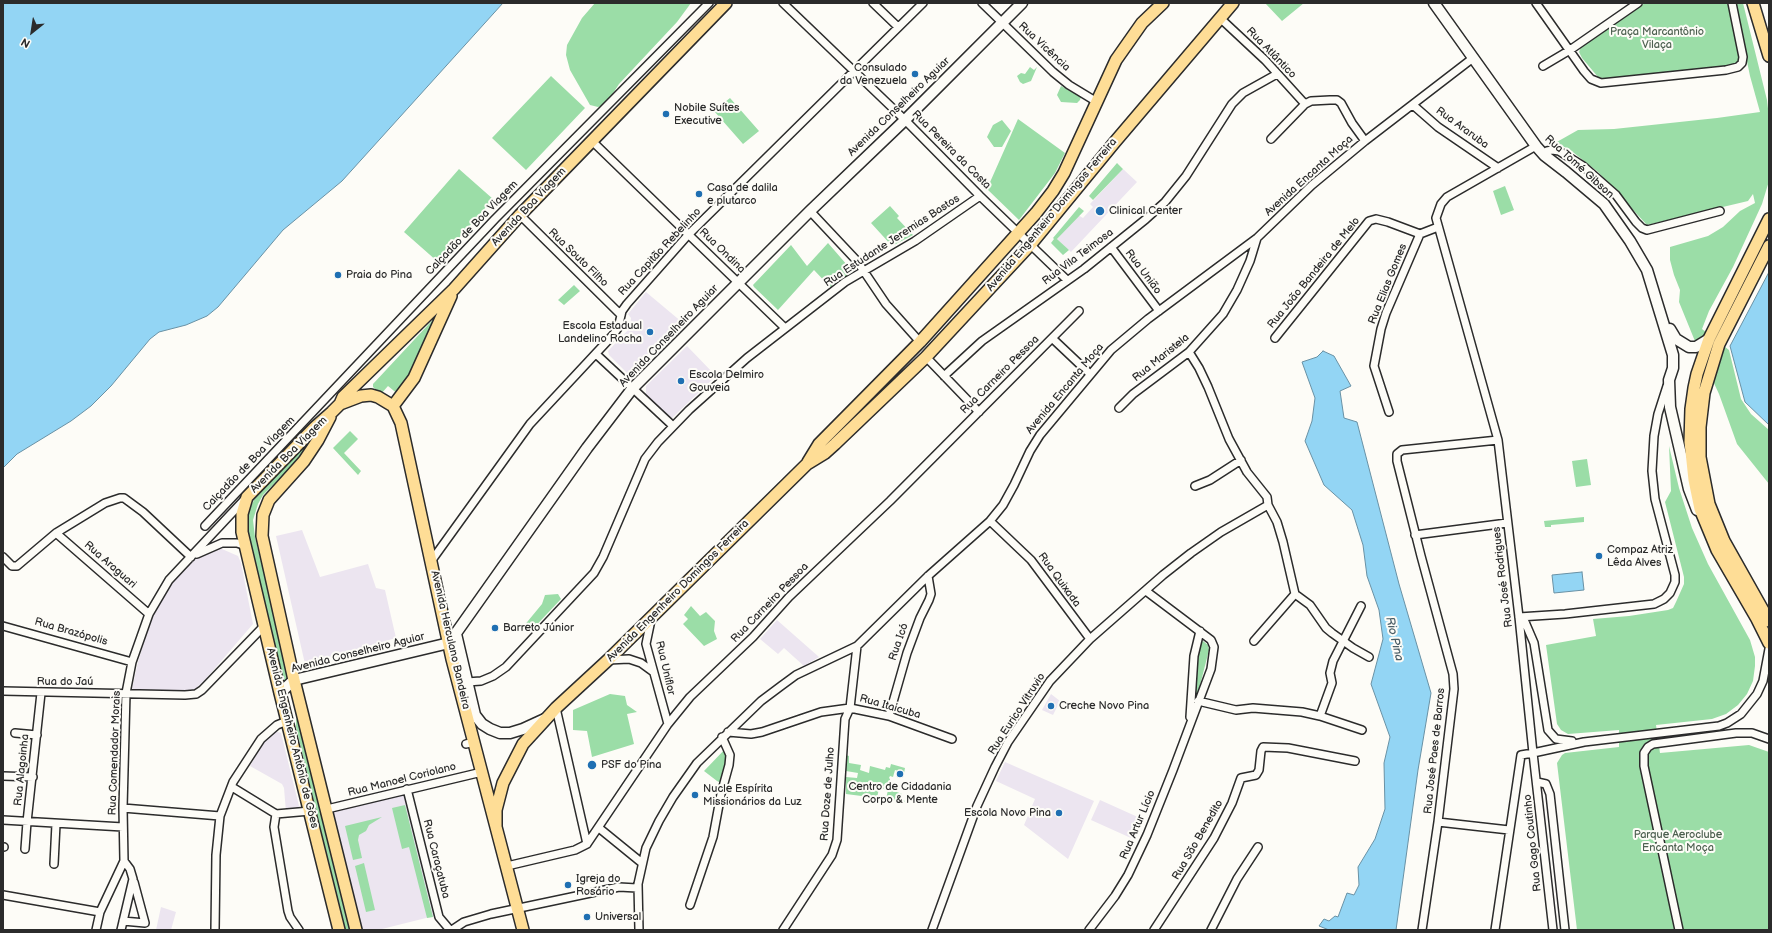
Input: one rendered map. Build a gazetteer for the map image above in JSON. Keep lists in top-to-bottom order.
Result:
{
  "streets": {
    "main road": [
      "Avenida Conselheiro Aguiar",
      "Rua Tomé Gibson",
      "Avenida Boa Viagem",
      "Avenida Engenheiro Domingos Ferreira",
      "Avenida Herculano Bandeira",
      "Avenida Engenheiro Antônio de Góes"
    ],
    "street": [
      "Rua Vicência",
      "Rua Atlântico",
      "Rua Araruba",
      "Rua Pereira da Costa",
      "Avenida Encanta Moça",
      "Calçadão de Boa Viagem",
      "Rua Estudante Jeremias Bastos",
      "Rua Ondina",
      "Rua Capitão Rebelinho",
      "Rua Vila Teimosa",
      "Rua Souto Filho",
      "Rua União",
      "Rua João Bandeira de Melo",
      "Rua Elias Gomes",
      "Rua Maristela",
      "Rua Carneiro Pessoa",
      "Rua Araguari",
      "Rua José Rodrigues",
      "Rua Quixada",
      "Rua Brazópolis",
      "Rua Icó",
      "Rua Uniflor",
      "Rua do Jaú",
      "Rua Itaicuba",
      "Rua Eurico Vitruvio",
      "Rua José Paes de Barros",
      "Rua Comendador Morais",
      "Rua Alagoinha",
      "Rua Manoel Coriolano",
      "Rua Doze de Julho",
      "Rua Artur Lício",
      "Rua São Benedito",
      "Rua Gago Coutinho",
      "Rua Caraçatuba"
    ]
  },
  "crossings": [
    ["Rua Vicência", "Avenida Conselheiro Aguiar"],
    ["Rua Vicência", "Avenida Engenheiro Domingos Ferreira"],
    ["Rua Atlântico", "Avenida Engenheiro Domingos Ferreira"],
    ["Rua Atlântico", "Rua Vila Teimosa"],
    ["Avenida Conselheiro Aguiar", "Rua Pereira da Costa"],
    ["Avenida Conselheiro Aguiar", "Rua Ondina"],
    ["Avenida Conselheiro Aguiar", "Avenida Herculano Bandeira"],
    ["Avenida Conselheiro Aguiar", "Avenida Engenheiro Antônio de Góes"],
    ["Rua Araruba", "Avenida Encanta Moça"],
    ["Rua Araruba", "Rua José Rodrigues"],
    ["Rua Pereira da Costa", "Avenida Engenheiro Domingos Ferreira"],
    ["Rua Pereira da Costa", "Rua Estudante Jeremias Bastos"],
    ["Rua Pereira da Costa", "Rua Capitão Rebelinho"],
    ["Rua Pereira da Costa", "Rua Vila Teimosa"],
    ["Rua Tomé Gibson", "Avenida Encanta Moça"],
    ["Avenida Encanta Moça", "Rua União"],
    ["Avenida Encanta Moça", "Rua Maristela"],
    ["Avenida Encanta Moça", "Rua Carneiro Pessoa"],
    ["Avenida Encanta Moça", "Rua Quixada"],
    ["Avenida Encanta Moça", "Rua Icó"],
    ["Avenida Encanta Moça", "Rua Itaicuba"],
    ["Avenida Encanta Moça", "Rua Doze de Julho"],
    ["Avenida Boa Viagem", "Rua Ondina"],
    ["Avenida Boa Viagem", "Rua Souto Filho"],
    ["Avenida Boa Viagem", "Avenida Engenheiro Antônio de Góes"],
    ["Avenida Boa Viagem", "Rua Comendador Morais"],
    ["Avenida Engenheiro Domingos Ferreira", "Avenida Herculano Bandeira"],
    ["Avenida Engenheiro Domingos Ferreira", "Rua Uniflor"],
    ["Rua Estudante Jeremias Bastos", "Rua Ondina"],
    ["Rua Estudante Jeremias Bastos", "Avenida Herculano Bandeira"],
    ["Rua Ondina", "Rua Capitão Rebelinho"],
    ["Rua Capitão Rebelinho", "Rua Souto Filho"],
    ["Rua Capitão Rebelinho", "Avenida Herculano Bandeira"],
    ["Rua Vila Teimosa", "Rua União"],
    ["Rua João Bandeira de Melo", "Rua Elias Gomes"],
    ["Rua Carneiro Pessoa", "Rua Uniflor"],
    ["Rua Araguari", "Rua Comendador Morais"],
    ["Rua José Rodrigues", "Rua José Paes de Barros"],
    ["Rua José Rodrigues", "Rua Gago Coutinho"],
    ["Rua Quixada", "Rua Eurico Vitruvio"],
    ["Rua Brazópolis", "Rua Comendador Morais"],
    ["Avenida Herculano Bandeira", "Rua Manoel Coriolano"],
    ["Rua Icó", "Rua Itaicuba"],
    ["Rua do Jaú", "Avenida Engenheiro Antônio de Góes"],
    ["Rua do Jaú", "Rua Comendador Morais"],
    ["Rua do Jaú", "Rua Alagoinha"],
    ["Rua Itaicuba", "Rua Doze de Julho"],
    ["Rua Eurico Vitruvio", "Rua Artur Lício"],
    ["Avenida Engenheiro Antônio de Góes", "Rua Manoel Coriolano"],
    ["Rua Manoel Coriolano", "Rua Caraçatuba"]
  ],
  "water": ["Rio Pina"],
  "parks": ["Praça Marcantônio Vilaça", "Parque Aeroclube Encanta Moça"],
  "places": [
    "Consulado da Venezuela",
    "Nobile Suítes Executive",
    "Casa de dalila e plutarco",
    "Clinical Center",
    "Praia do Pina",
    "Escola Estadual Landelino Rocha",
    "Escola Delmiro Gouveia",
    "Compaz Atriz Lêda Alves",
    "Barreto Júnior",
    "Creche Novo Pina",
    "PSF do Pina",
    "Centro de Cidadania Corpo & Mente",
    "Nucle Espírita Missionários da Luz",
    "Escola Novo Pina",
    "Igreja do Rosário",
    "Universal"
  ],
  "north": "bottom left"
}
